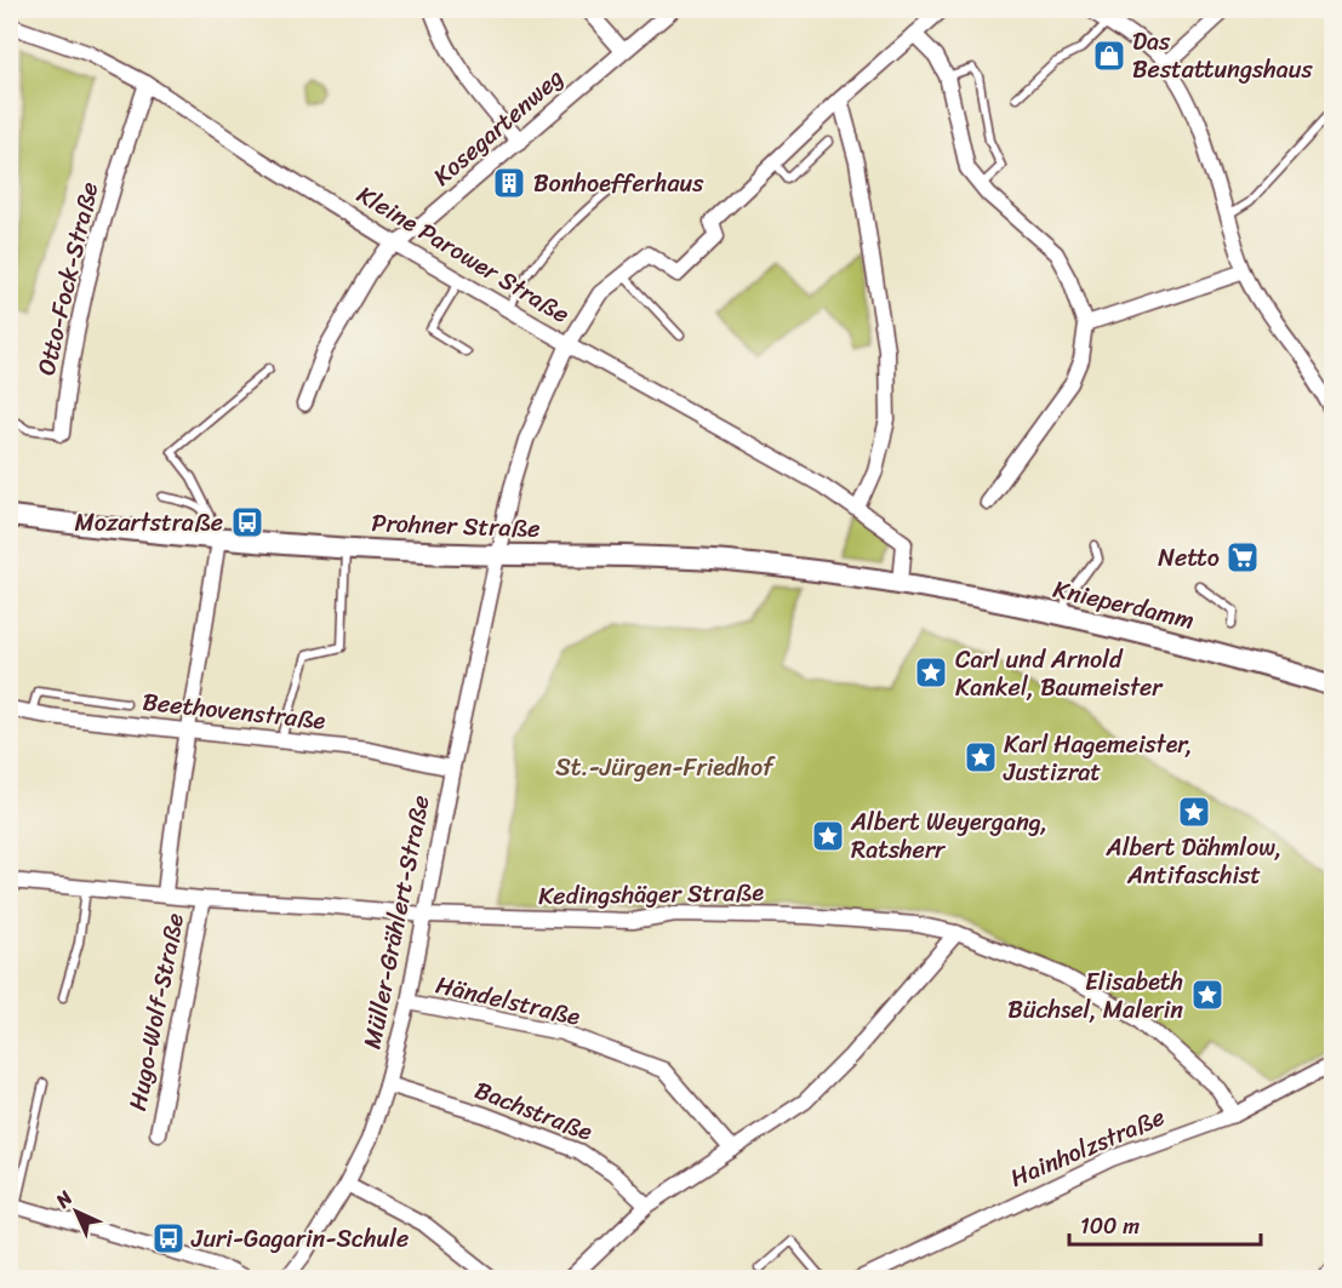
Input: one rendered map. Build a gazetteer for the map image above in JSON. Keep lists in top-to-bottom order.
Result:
{
  "streets": {
    "main road": ["Prohner Straße", "Knieperdamm"],
    "street": [
      "Kosegartenweg",
      "Kleine Parower Straße",
      "Otto-Fock-Straße",
      "Beethovenstraße",
      "Kedingshäger Straße",
      "Müller-Grählert-Straße",
      "Händelstraße",
      "Hugo-Wolf-Straße",
      "Bachstraße",
      "Hainholzstraße"
    ]
  },
  "crossings": [
    ["Kosegartenweg", "Kleine Parower Straße"],
    ["Kleine Parower Straße", "Otto-Fock-Straße"],
    ["Kleine Parower Straße", "Prohner Straße"],
    ["Kleine Parower Straße", "Knieperdamm"],
    ["Kleine Parower Straße", "Müller-Grählert-Straße"],
    ["Prohner Straße", "Knieperdamm"],
    ["Prohner Straße", "Müller-Grählert-Straße"],
    ["Beethovenstraße", "Müller-Grählert-Straße"],
    ["Kedingshäger Straße", "Müller-Grählert-Straße"],
    ["Kedingshäger Straße", "Hugo-Wolf-Straße"],
    ["Kedingshäger Straße", "Hainholzstraße"],
    ["Müller-Grählert-Straße", "Händelstraße"],
    ["Müller-Grählert-Straße", "Bachstraße"]
  ],
  "parks": ["St.-Jürgen-Friedhof"],
  "places": {
    "shop": ["Das Bestattungshaus"],
    "building": ["Bonhoefferhaus"],
    "bus stop": ["Mozartstraße", "Juri-Gagarin-Schule"],
    "supermarket": ["Netto"],
    "place": [
      "Carl und Arnold Kankel, Baumeister",
      "Karl Hagemeister, Justizrat",
      "Albert Dähmlow, Antifaschist",
      "Albert Weyergang, Ratsherr",
      "Elisabeth Büchsel, Malerin"
    ]
  },
  "scale_bar": "100 m",
  "north": "top left"
}
